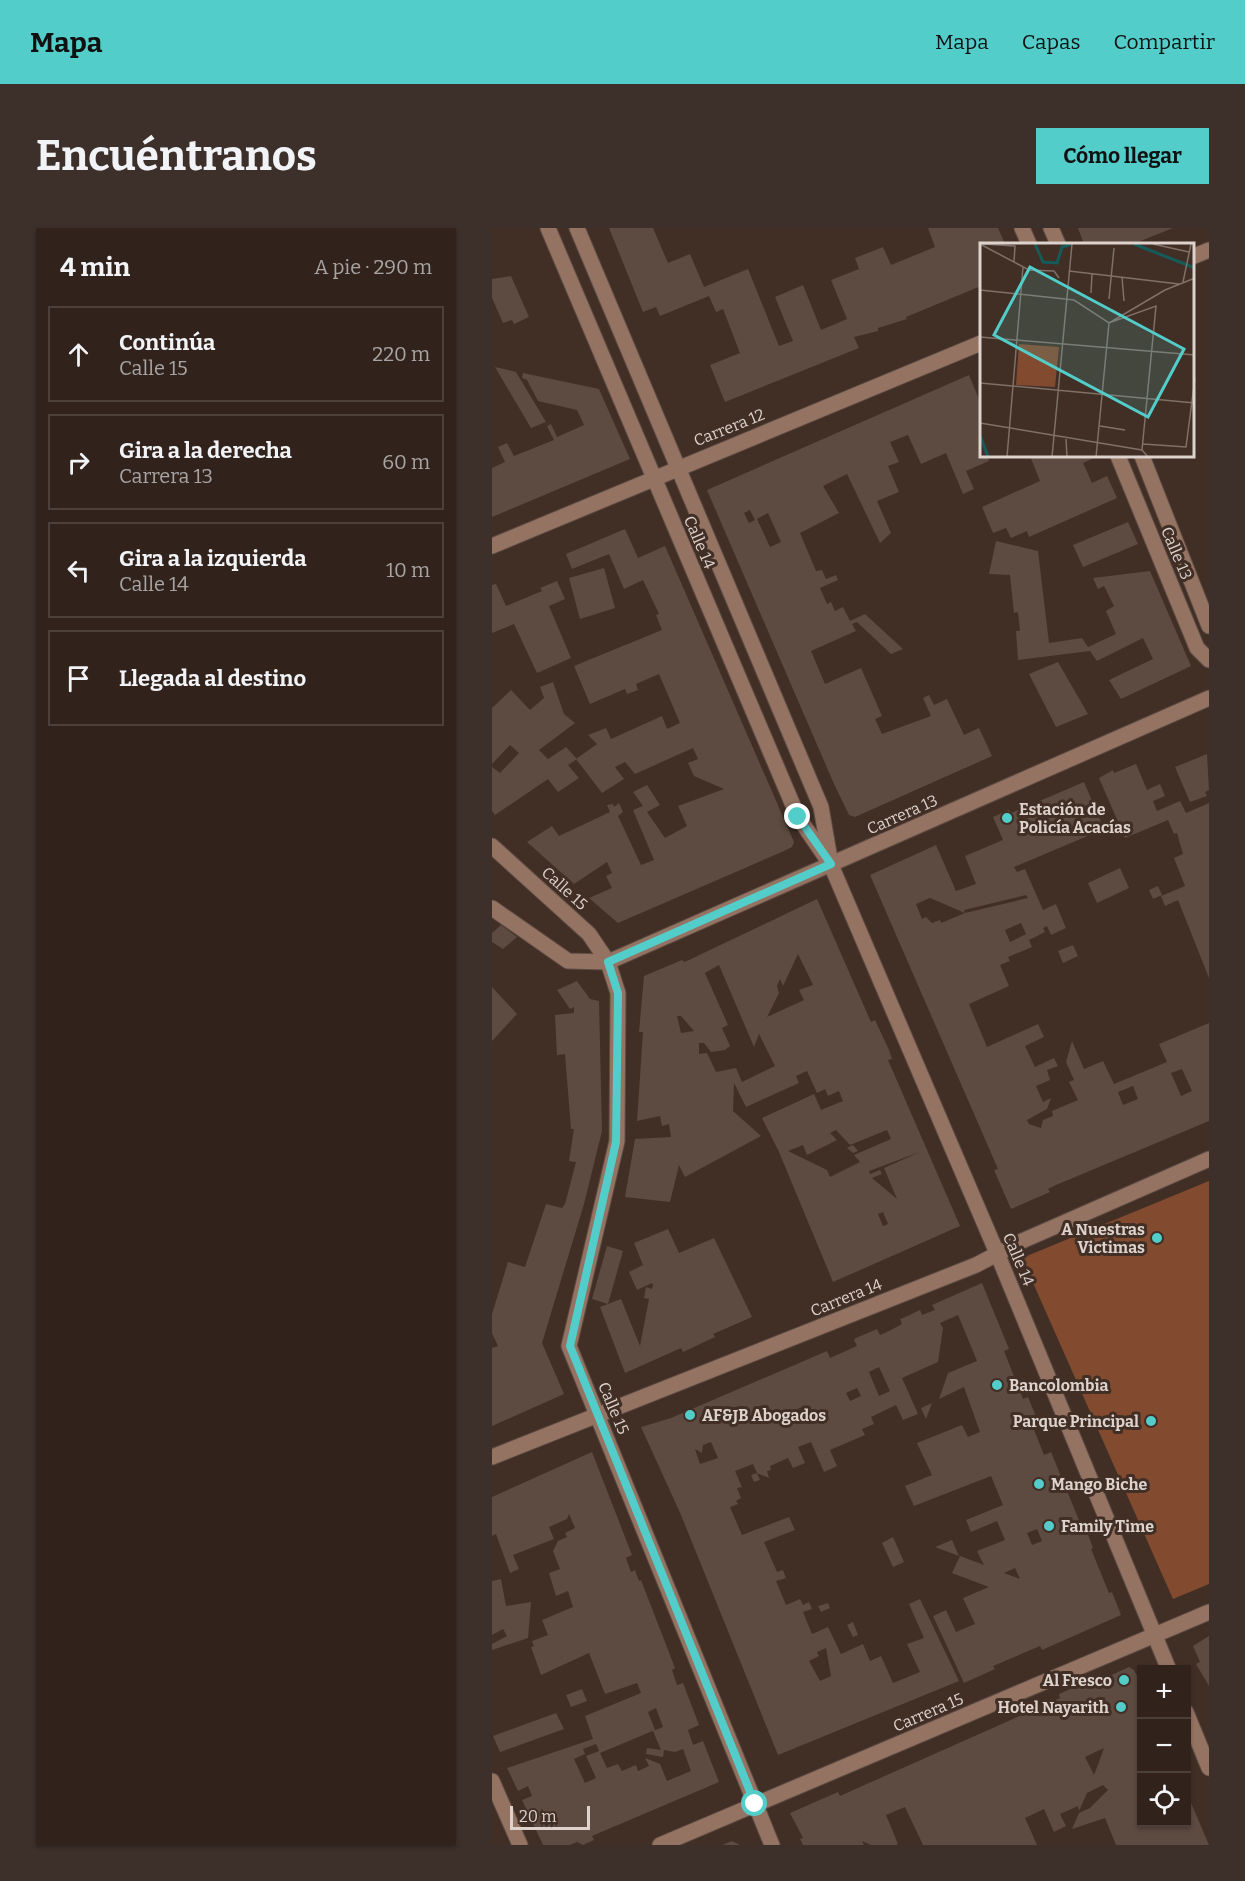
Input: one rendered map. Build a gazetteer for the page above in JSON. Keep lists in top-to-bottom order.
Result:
{
  "streets": {
    "street": [
      "Carrera 12",
      "Calle 14",
      "Calle 13",
      "Carrera 13",
      "Calle 15",
      "Carrera 14",
      "Carrera 15"
    ]
  },
  "crossings": [
    ["Carrera 12", "Calle 14"],
    ["Calle 14", "Carrera 13"],
    ["Calle 14", "Carrera 14"],
    ["Calle 14", "Carrera 15"],
    ["Carrera 13", "Calle 15"],
    ["Calle 15", "Carrera 14"],
    ["Calle 15", "Carrera 15"]
  ],
  "places": [
    "Estación de Policía Acacías",
    "A Nuestras Victimas",
    "Bancolombia",
    "AF&JB Abogados",
    "Parque Principal",
    "Mango Biche",
    "Family Time",
    "Al Fresco",
    "Hotel Nayarith"
  ],
  "scale_bar": "20 m",
  "page": {
    "header": "Mapa",
    "nav": ["Mapa", "Capas", "Compartir"],
    "buttons": "Cómo llegar",
    "title": "Encuéntranos",
    "heading": ["4 min", "A pie · 290 m"],
    "list": [
      ["Continúa", "Calle 15", "220 m"],
      ["Gira a la derecha", "Carrera 13", "60 m"],
      ["Gira a la izquierda", "Calle 14", "10 m"],
      "Llegada al destino"
    ],
    "map_buttons": ["+", "−"],
    "scale": "20 m"
  }
}
